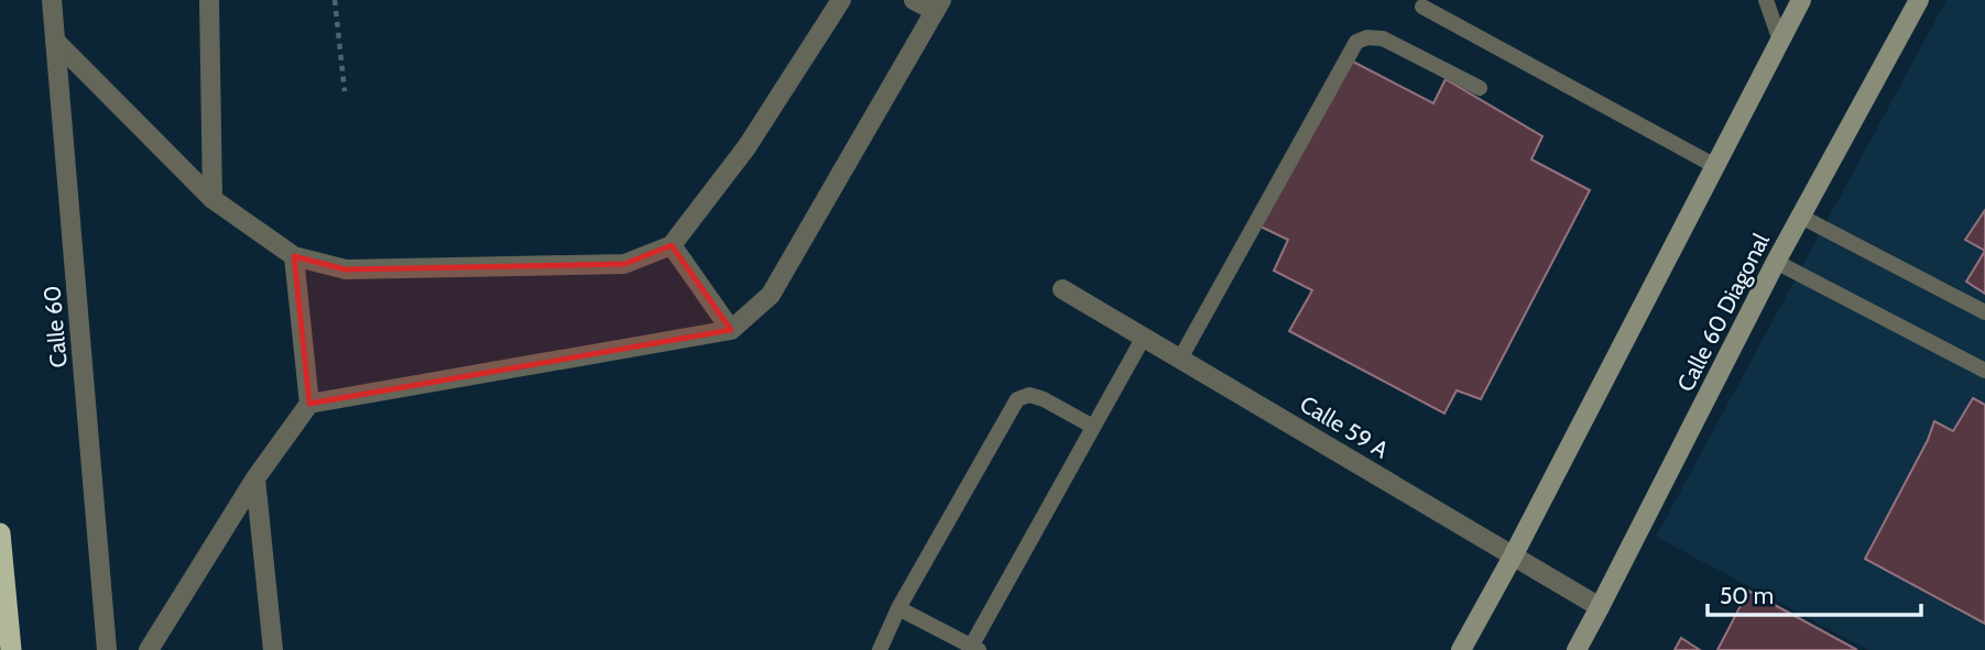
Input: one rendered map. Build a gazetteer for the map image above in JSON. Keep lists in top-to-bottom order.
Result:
{
  "streets": {
    "main road": ["Calle 60 Diagonal"],
    "street": ["Calle 60", "Calle 59 A"]
  },
  "crossings": [
    ["Calle 60 Diagonal", "Calle 59 A"]
  ],
  "scale_bar": "50 m"
}
